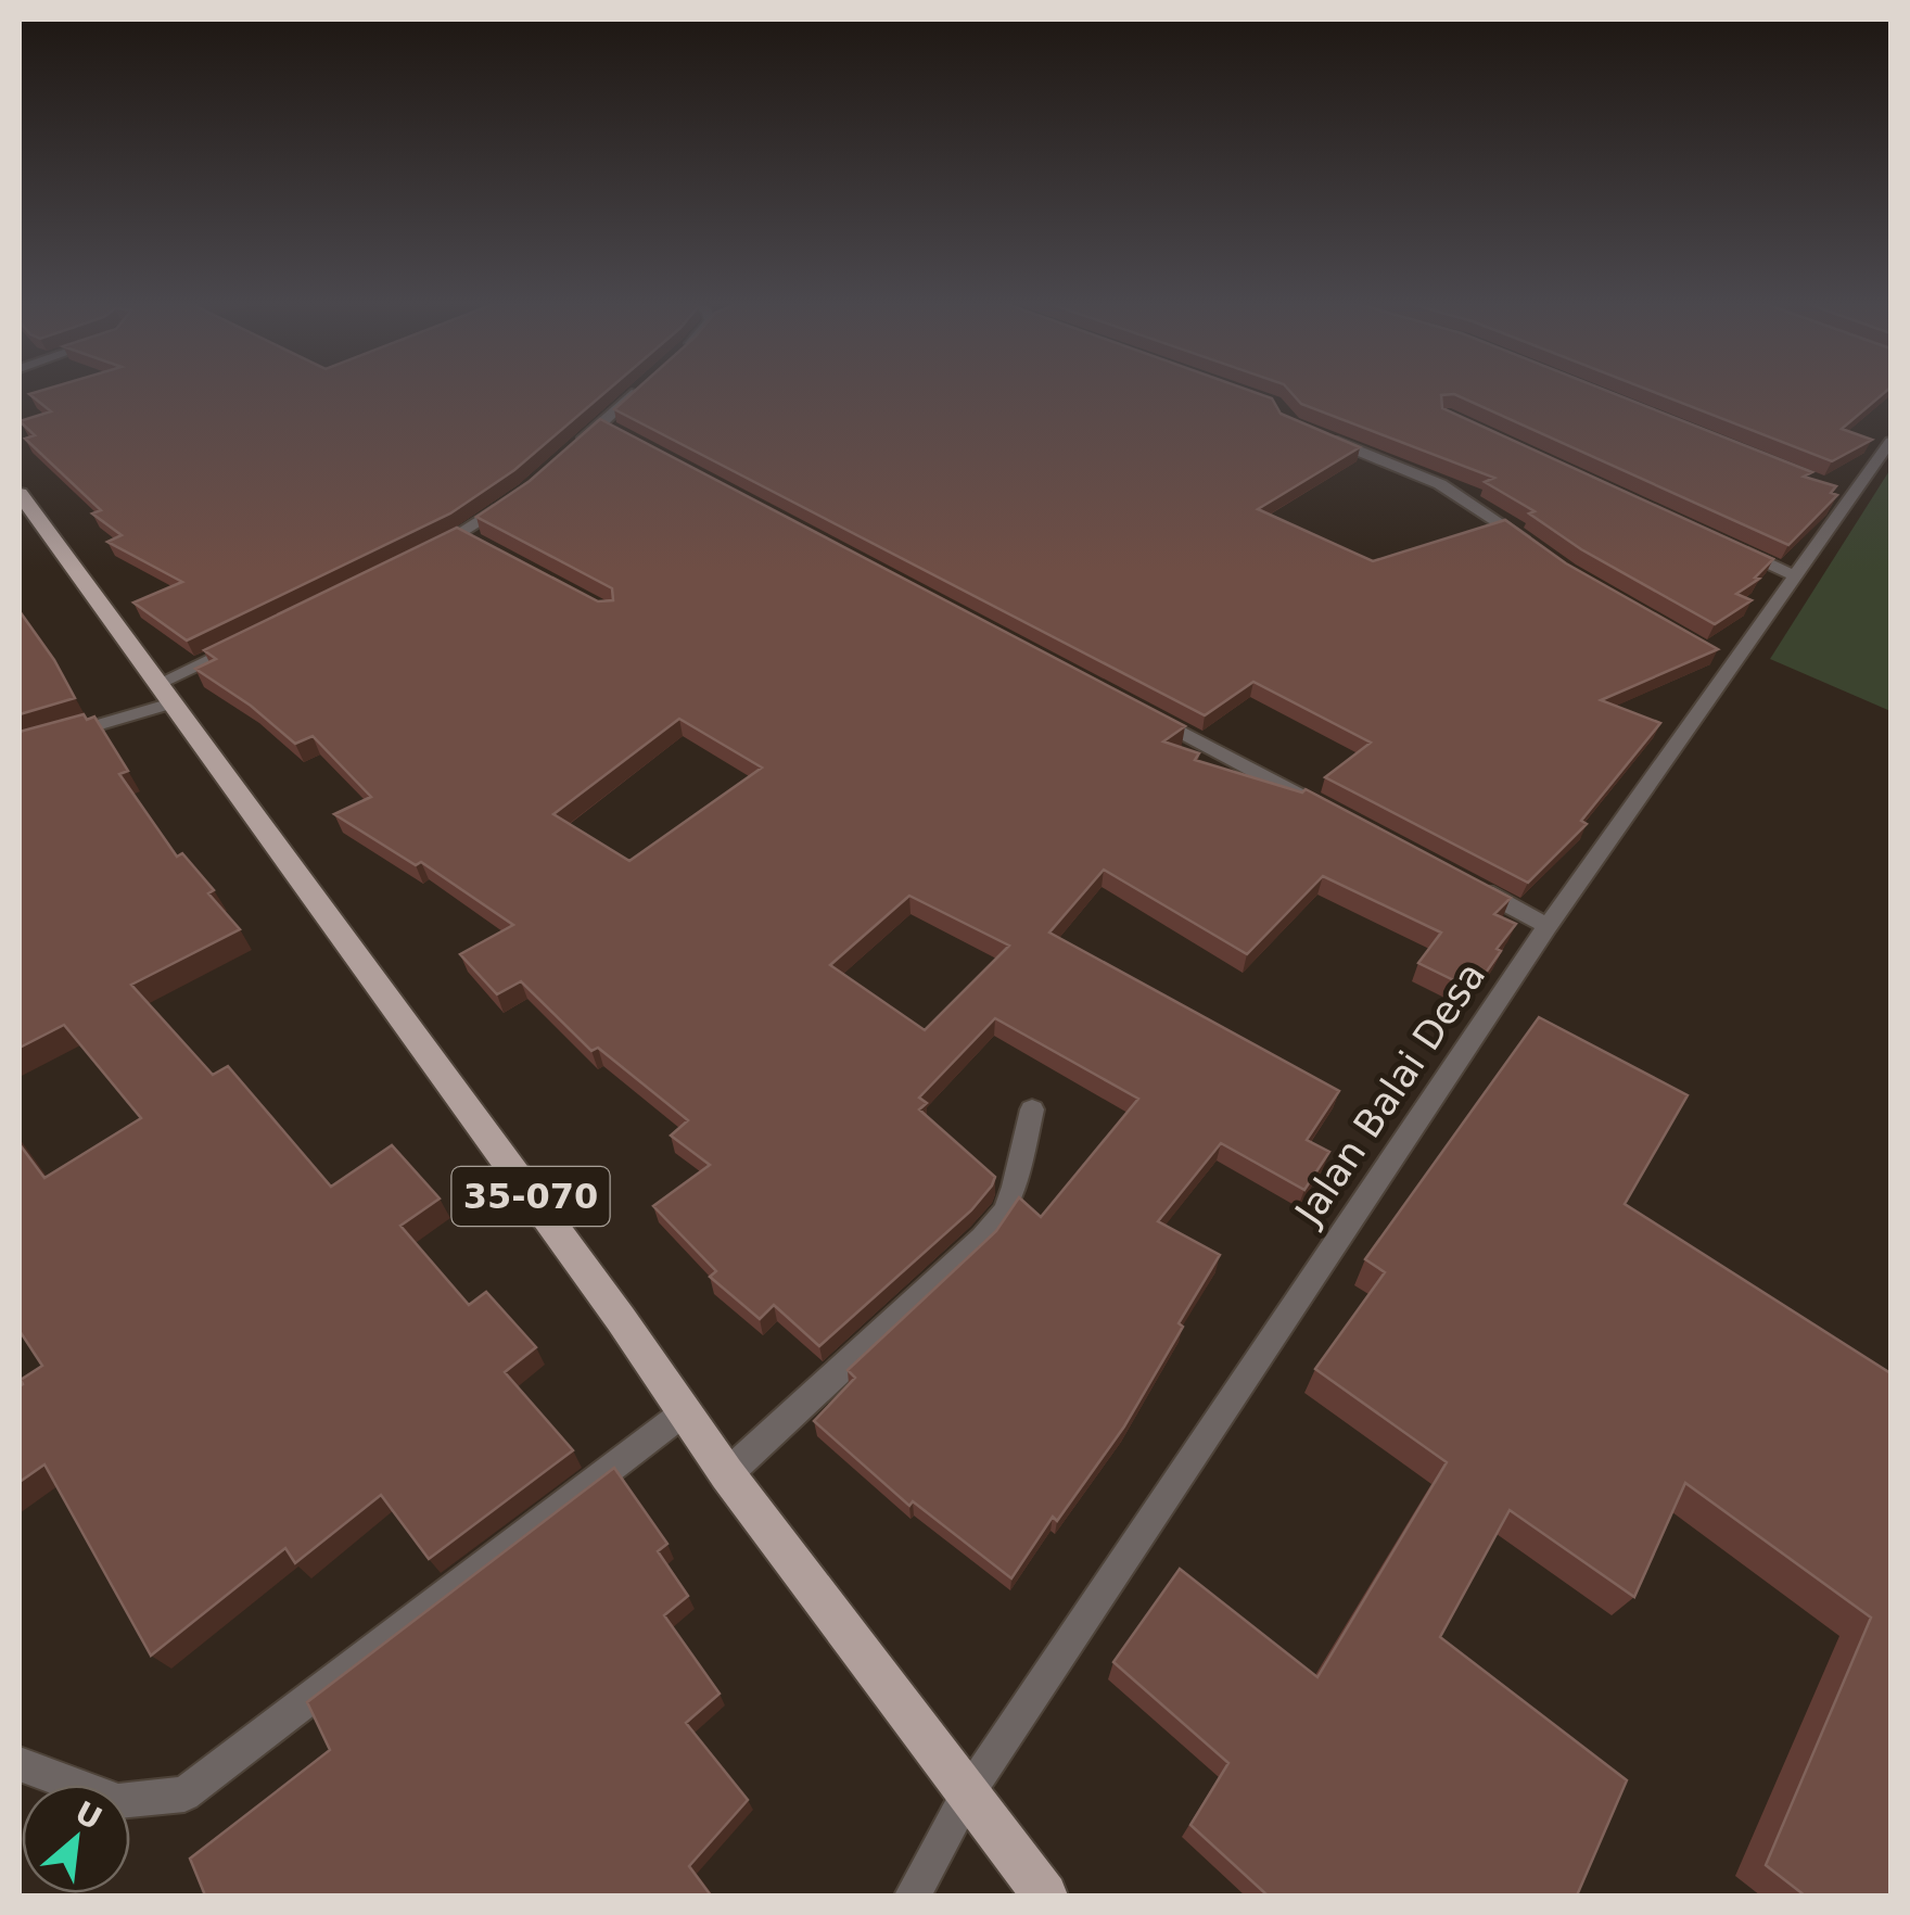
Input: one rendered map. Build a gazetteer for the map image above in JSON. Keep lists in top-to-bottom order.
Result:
{
  "streets": {
    "main road": ["35-070"],
    "street": ["Jalan Balai Desa"]
  },
  "crossings": [
    ["Jalan Balai Desa", "35-070"]
  ],
  "north": "top right"
}
